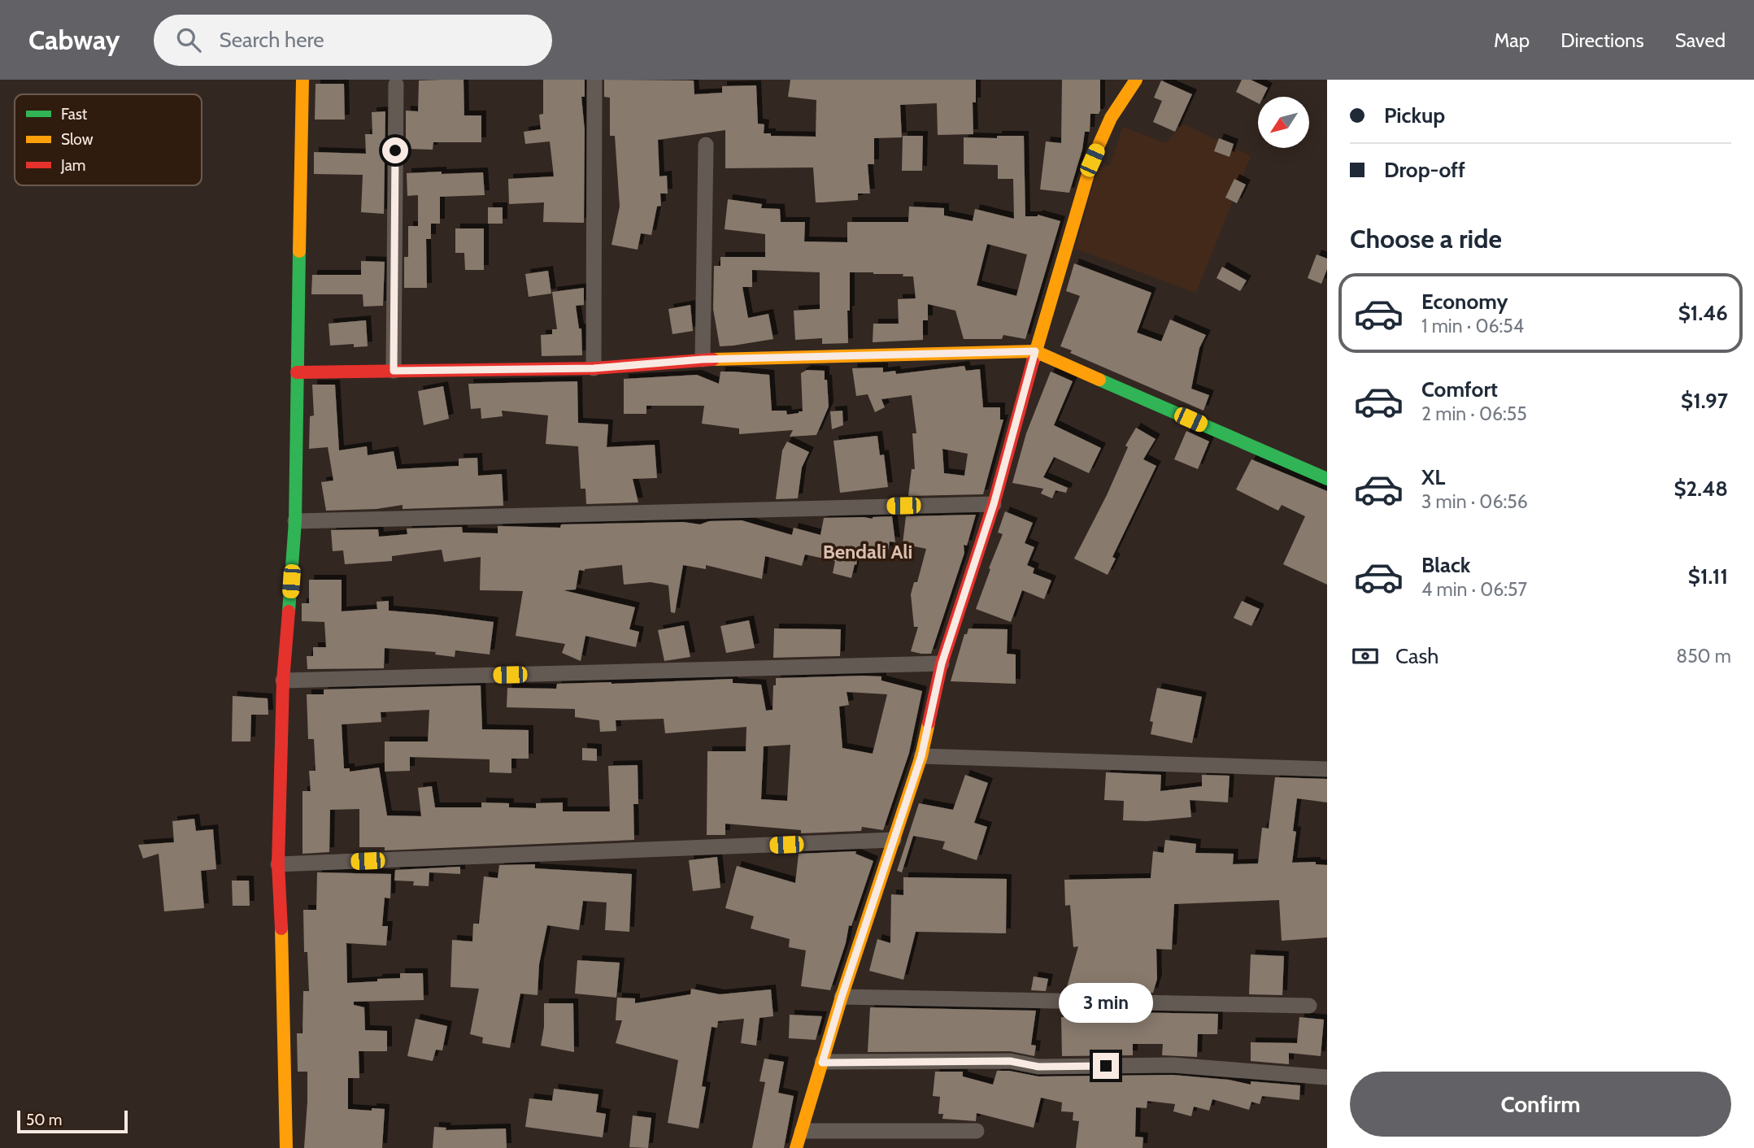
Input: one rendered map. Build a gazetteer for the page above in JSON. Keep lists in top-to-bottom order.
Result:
{
  "districts": ["Bendali Ali"],
  "legend": ["Fast", "Slow", "Jam"],
  "scale_bar": "50 m",
  "north": "bottom left",
  "page": {
    "header": "Cabway",
    "search": "Search here",
    "nav": ["Map", "Directions", "Saved"],
    "banner": ["Pickup", "Drop-off"],
    "heading": "Choose a ride",
    "list": [
      {
        "name": "Economy",
        "note": "1 min · 06:54",
        "value": "$1.46"
      },
      {
        "name": "Comfort",
        "note": "2 min · 06:55",
        "value": "$1.97"
      },
      {
        "name": "XL",
        "note": "3 min · 06:56",
        "value": "$2.48"
      },
      {
        "name": "Black",
        "note": "4 min · 06:57",
        "value": "$1.11"
      }
    ],
    "pay": ["Cash", "850 m"],
    "bubble": "3 min",
    "buttons": "Confirm",
    "scale": "50 m"
  }
}
